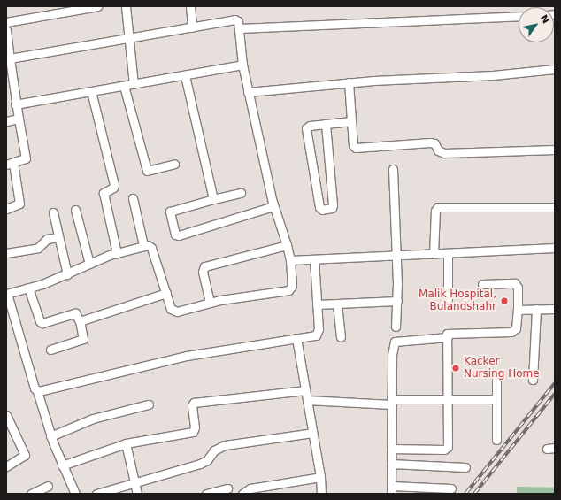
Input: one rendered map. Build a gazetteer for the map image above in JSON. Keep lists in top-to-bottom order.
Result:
{
  "places": ["Malik Hospital, Bulandshahr", "Kacker Nursing Home"],
  "north": "top right"
}
